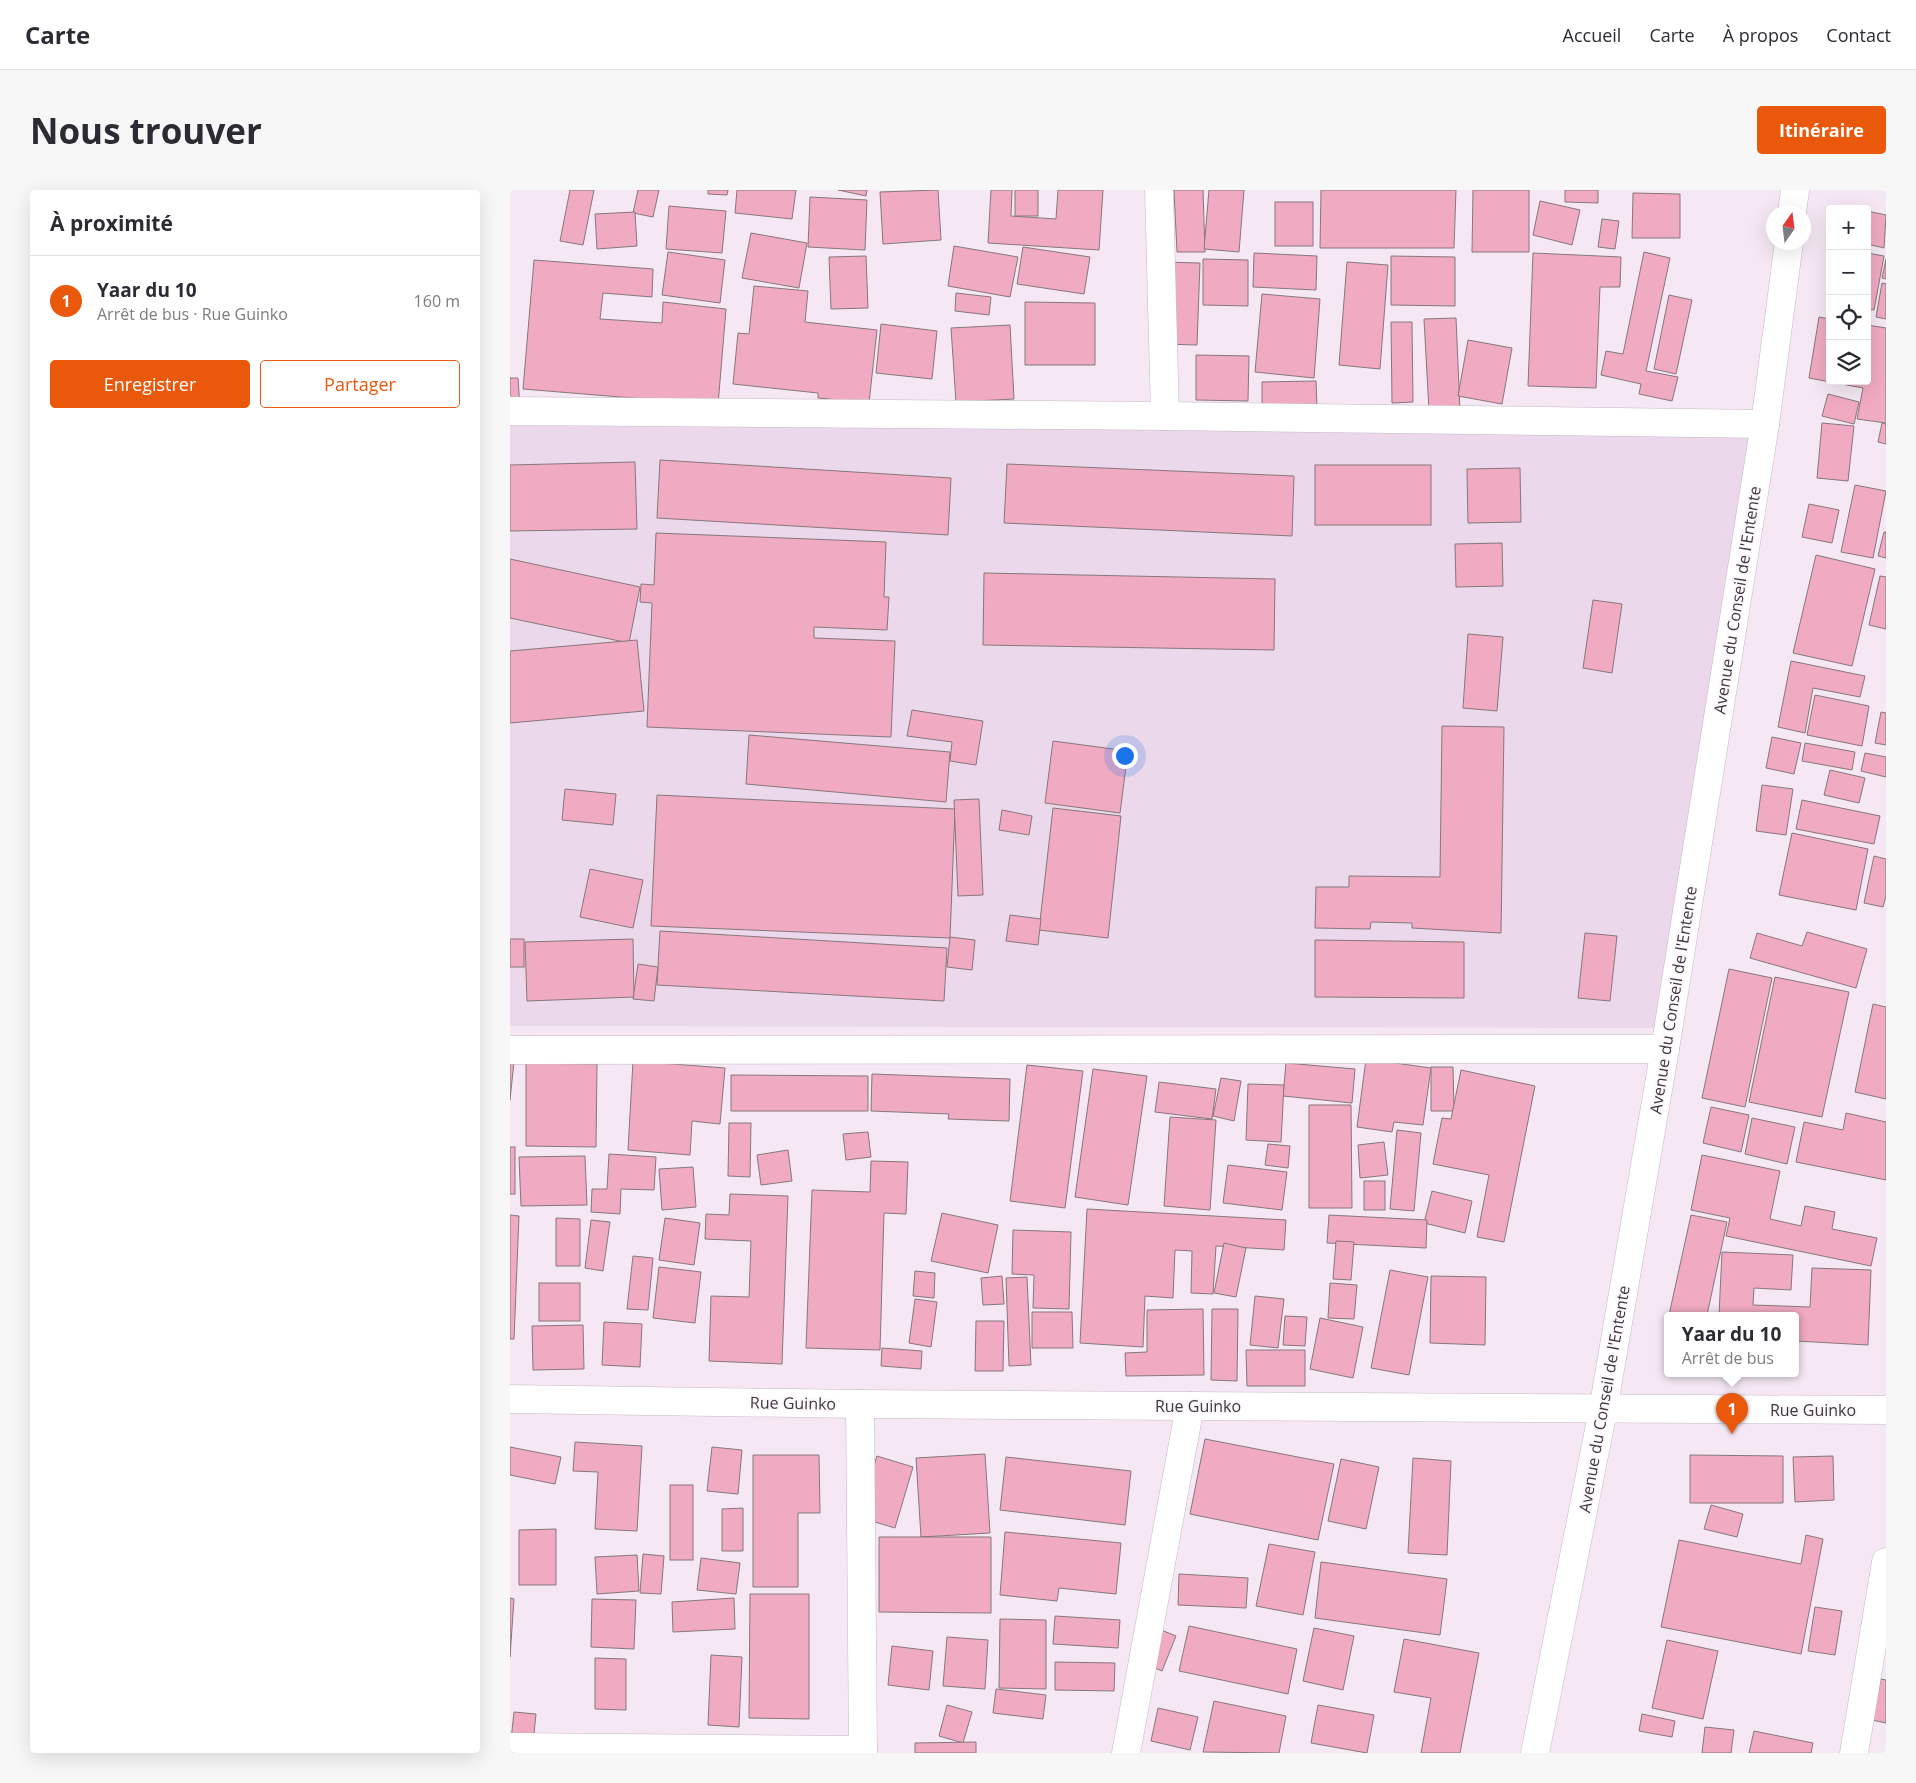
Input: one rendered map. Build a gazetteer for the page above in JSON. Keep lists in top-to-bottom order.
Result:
{
  "streets": {
    "street": ["Avenue du Conseil de l'Entente", "Rue Guinko"]
  },
  "crossings": [
    ["Avenue du Conseil de l'Entente", "Rue Guinko"]
  ],
  "north": "top",
  "page": {
    "header": "Carte",
    "nav": [
      "Accueil",
      "Carte",
      "À propos",
      "Contact"
    ],
    "buttons": [
      "Itinéraire",
      ["Enregistrer", "Partager"]
    ],
    "title": "Nous trouver",
    "heading": "À proximité",
    "map_buttons": ["+", "−"],
    "list": [
      {
        "mark": "1",
        "name": "Yaar du 10",
        "note": "Arrêt de bus · Rue Guinko",
        "value": "160 m"
      }
    ],
    "popup": ["Yaar du 10", "Arrêt de bus"],
    "pins": "1"
  }
}
